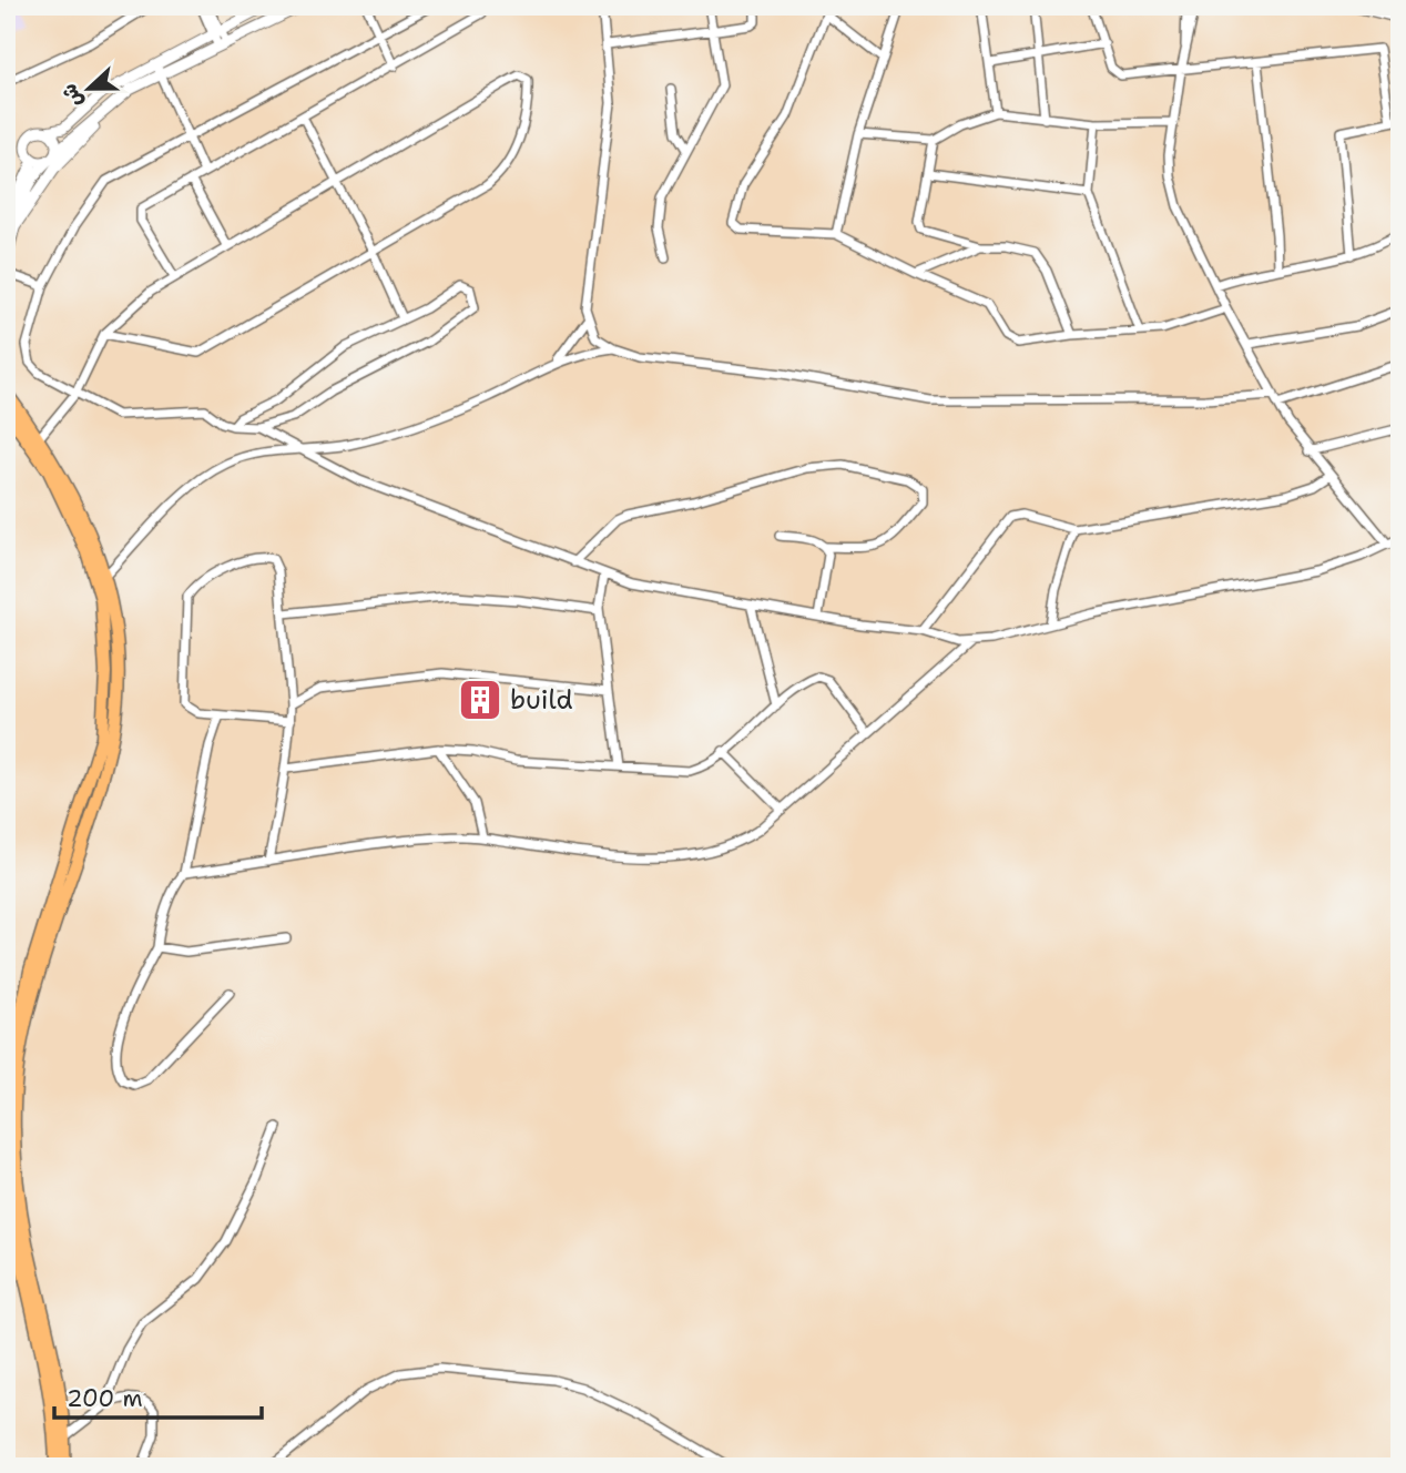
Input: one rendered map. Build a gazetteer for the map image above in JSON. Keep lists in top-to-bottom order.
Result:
{
  "places": {
    "building": ["build"]
  },
  "scale_bar": "200 m",
  "north": "left"
}
